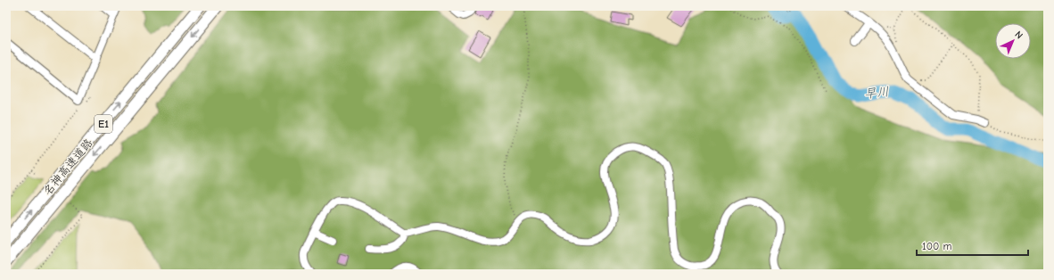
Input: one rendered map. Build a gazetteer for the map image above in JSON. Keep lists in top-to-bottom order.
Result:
{
  "streets": {
    "highway": ["E1", "名神高速道路"]
  },
  "water": ["早川"],
  "scale_bar": "100 m",
  "north": "top right"
}
